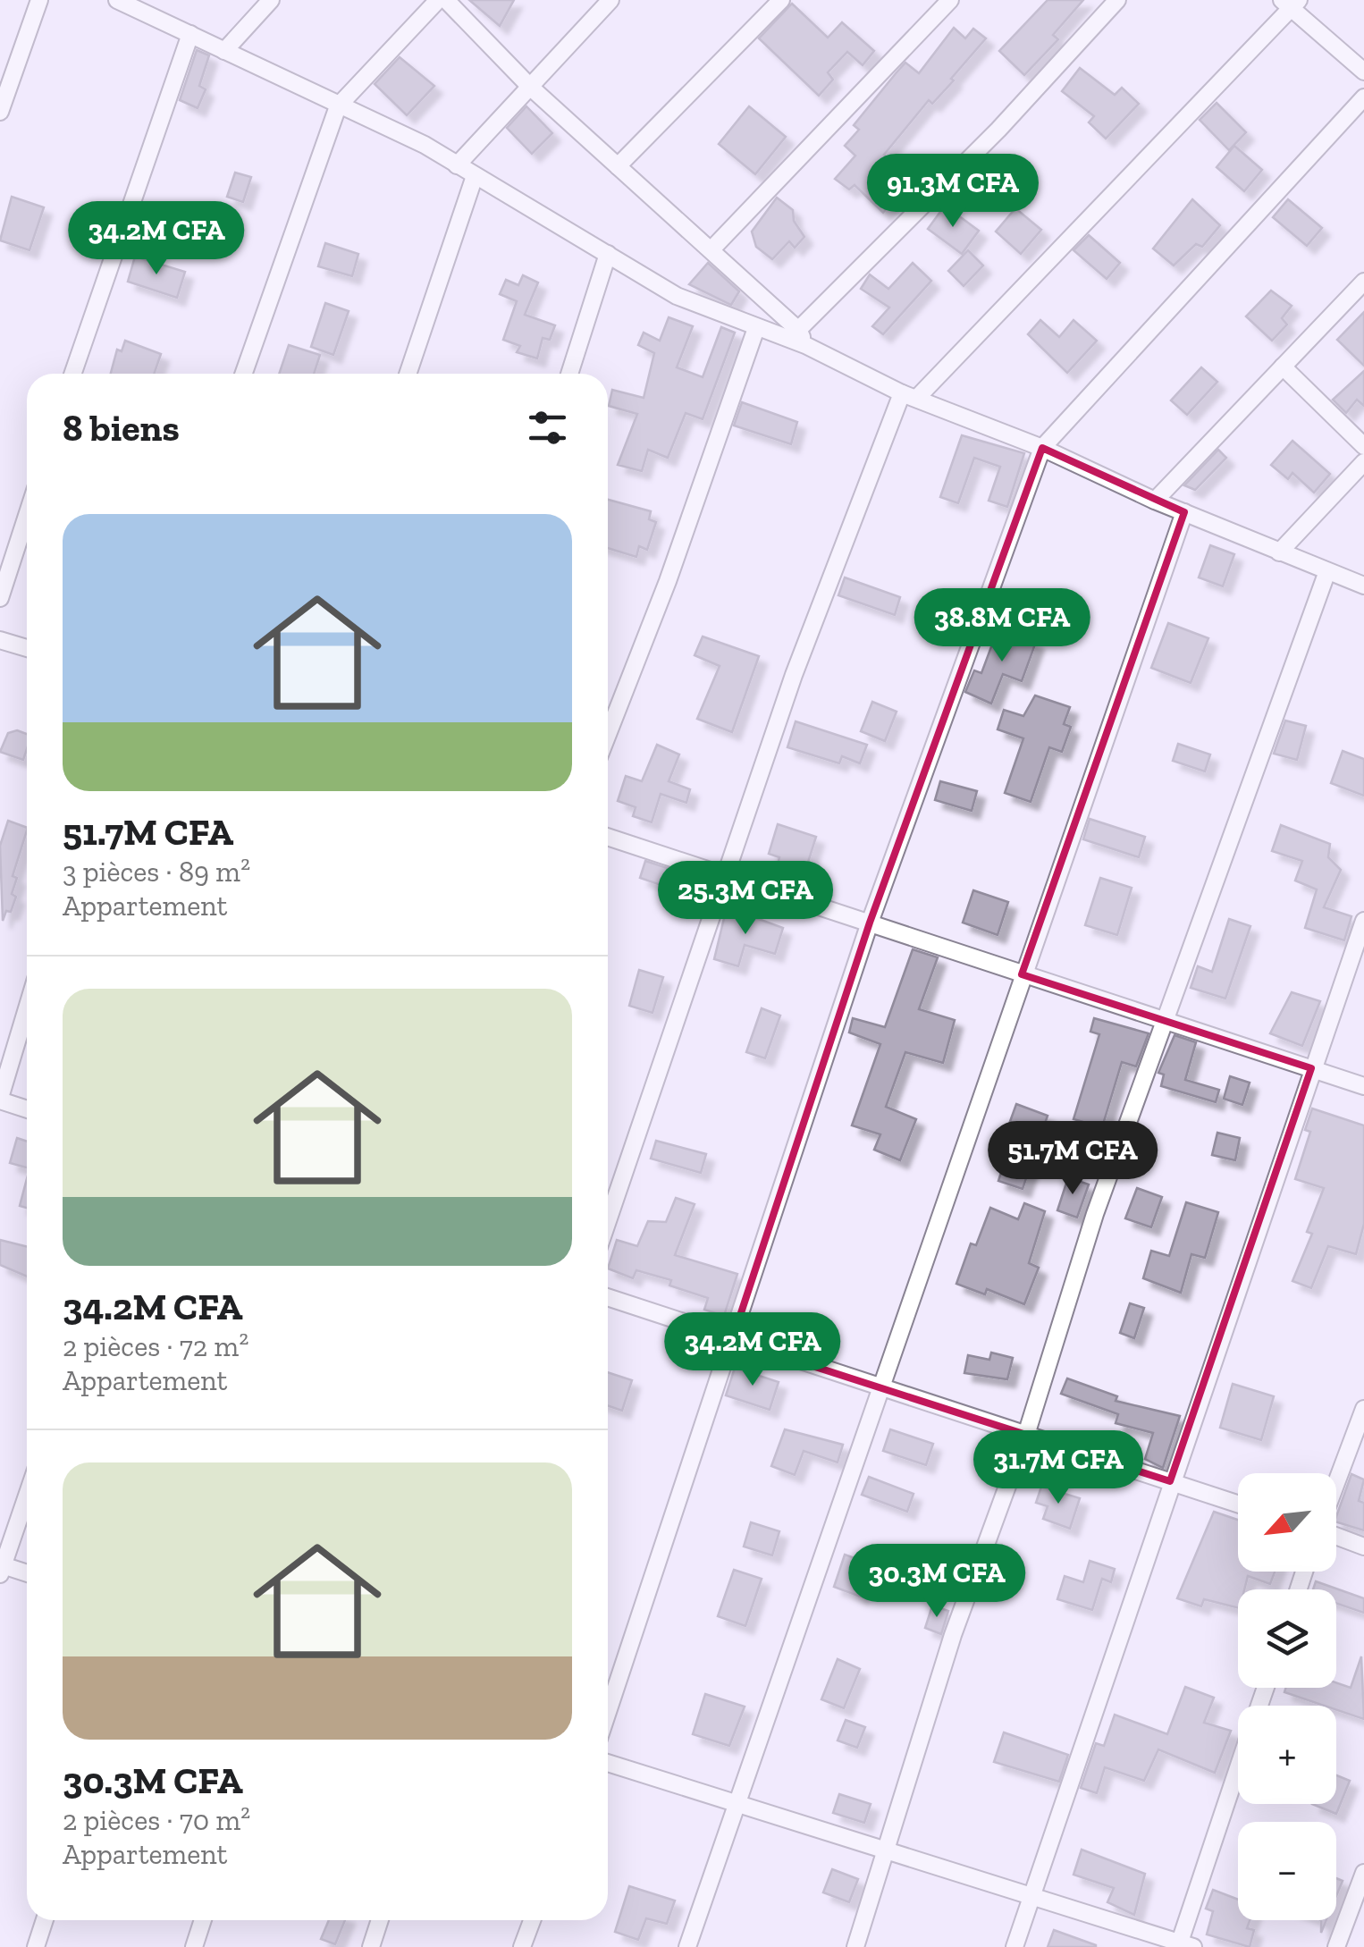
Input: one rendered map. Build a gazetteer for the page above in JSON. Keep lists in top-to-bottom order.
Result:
{
  "north": "bottom left",
  "page": {
    "price": [
      "91.3M CFA",
      "34.2M CFA",
      "38.8M CFA",
      "25.3M CFA",
      "51.7M CFA",
      "34.2M CFA",
      "31.7M CFA",
      "30.3M CFA"
    ],
    "heading": "8 biens",
    "list": [
      {
        "name": "51.7M CFA",
        "note": "3 pièces · 89 m² · Appartement"
      },
      {
        "name": "34.2M CFA",
        "note": "2 pièces · 72 m² · Appartement"
      },
      {
        "name": "30.3M CFA",
        "note": "2 pièces · 70 m² · Appartement"
      }
    ],
    "map_buttons": ["+", "−"]
  }
}
